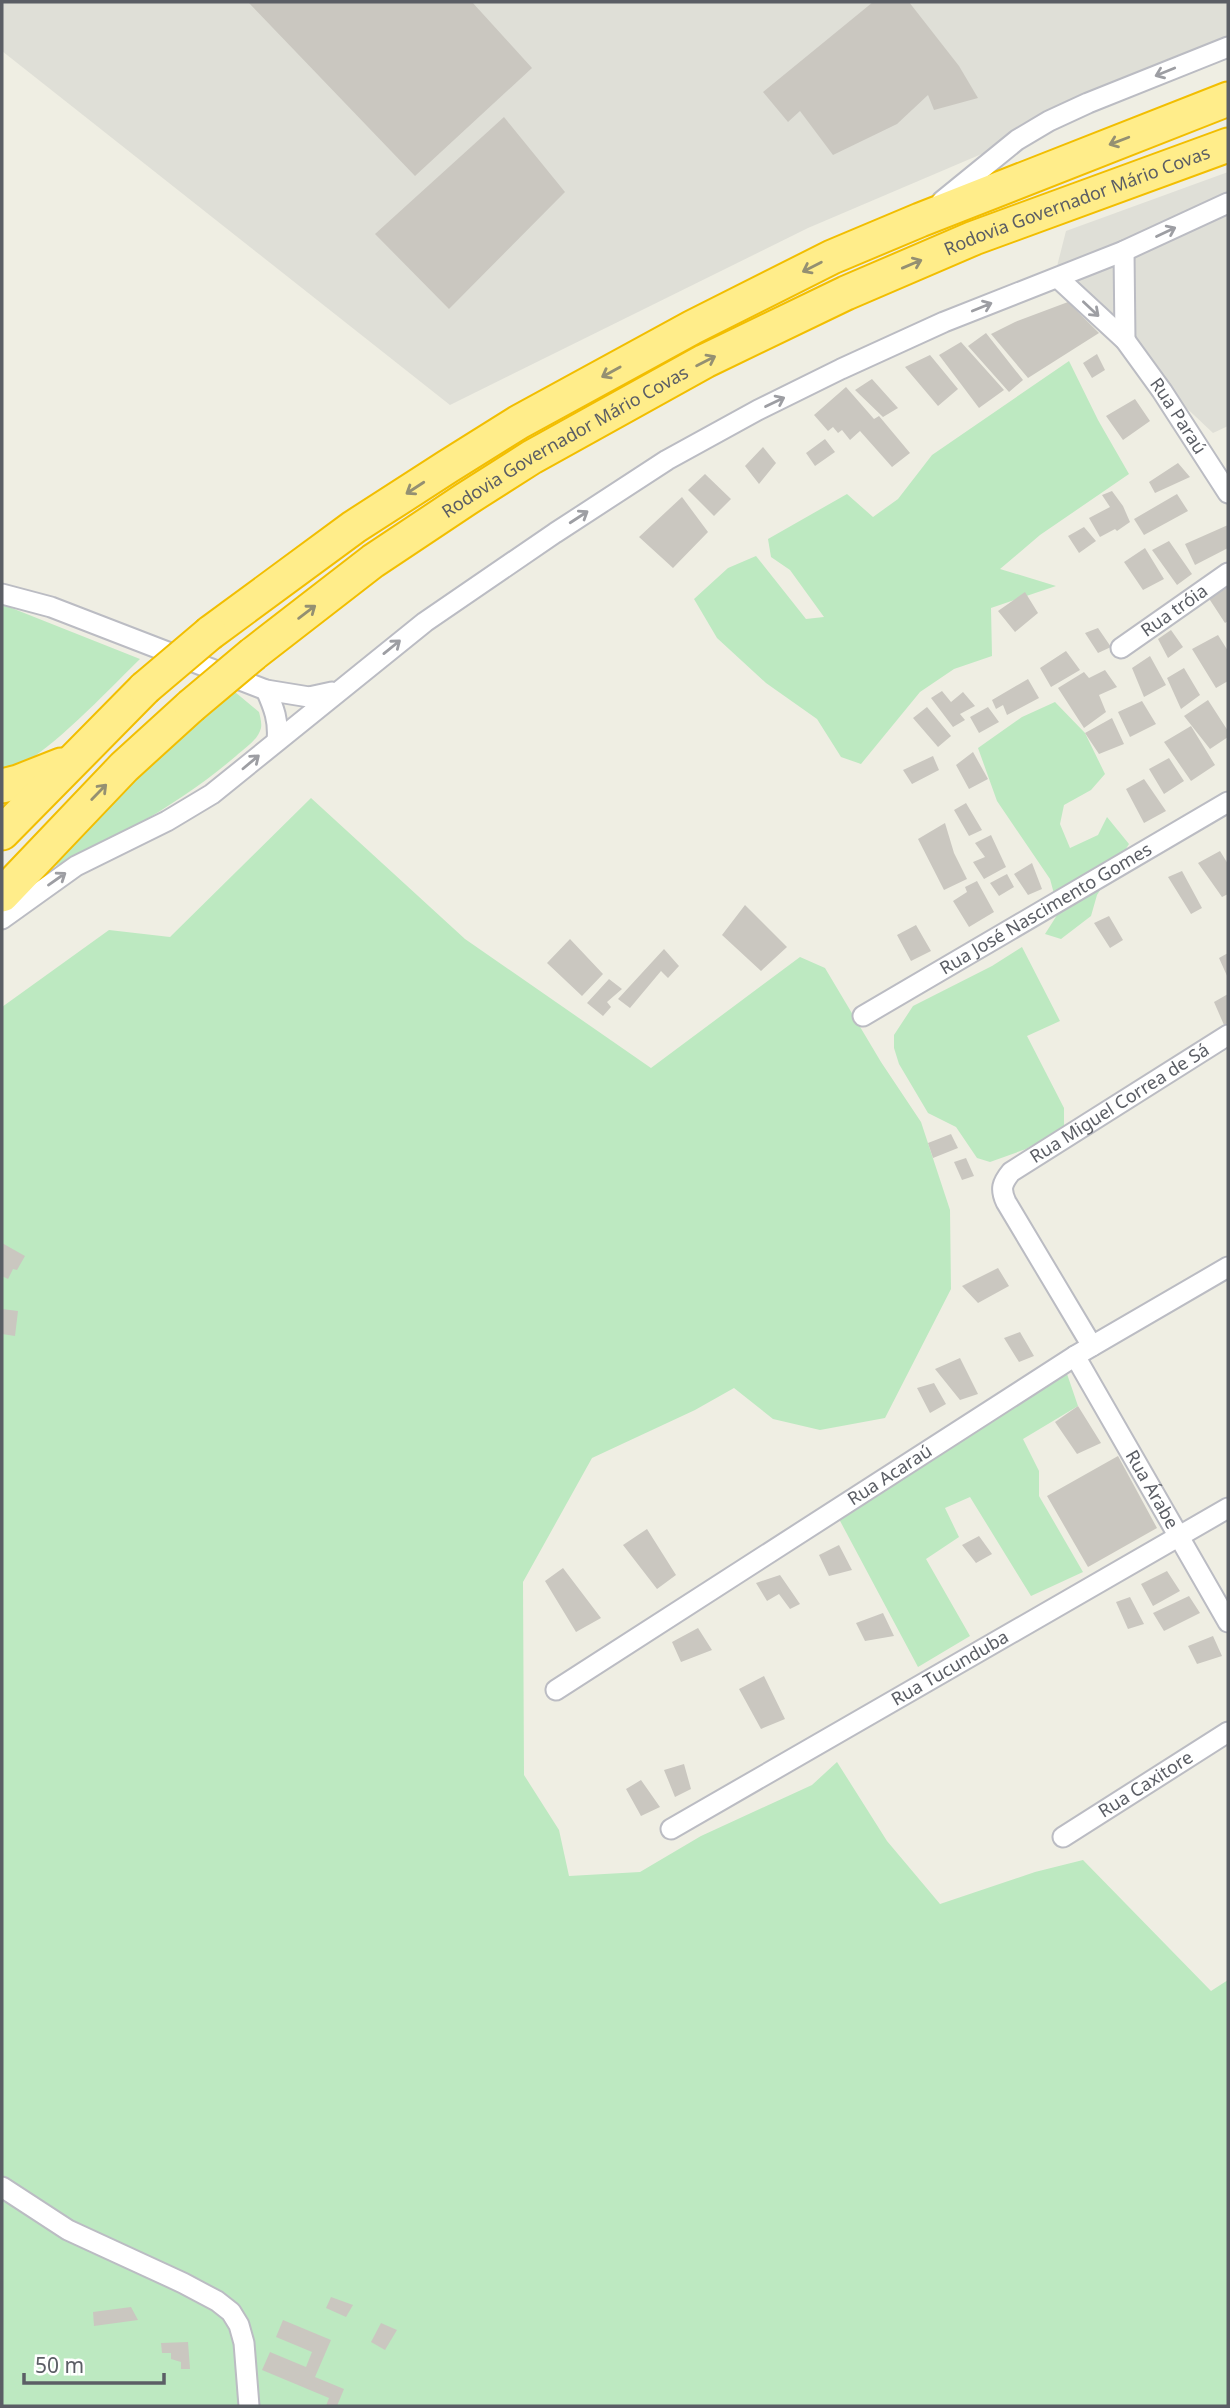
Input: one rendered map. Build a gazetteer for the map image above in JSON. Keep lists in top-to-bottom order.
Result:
{
  "streets": {
    "highway": ["Rodovia Governador Mário Covas"],
    "street": [
      "Rua Paraú",
      "Rua tróia",
      "Rua José Nascimento Gomes",
      "Rua Miguel Correa de Sá",
      "Rua Acaraú",
      "Rua Árabe",
      "Rua Tucunduba",
      "Rua Caxitore"
    ]
  },
  "crossings": [
    ["Rua Miguel Correa de Sá", "Rua Árabe"],
    ["Rua Acaraú", "Rua Árabe"],
    ["Rua Árabe", "Rua Tucunduba"]
  ],
  "scale_bar": "50 m"
}
